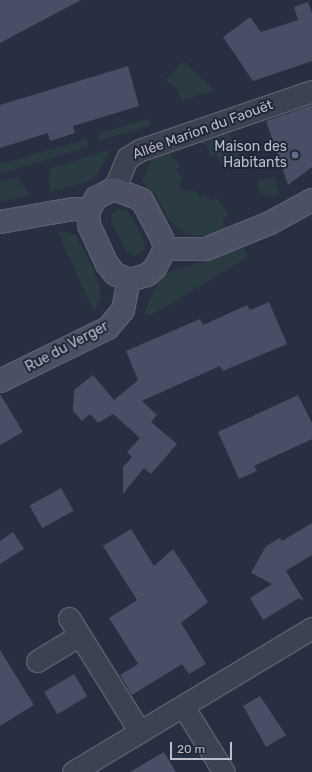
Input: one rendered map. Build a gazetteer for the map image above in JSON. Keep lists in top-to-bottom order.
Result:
{
  "streets": {
    "main road": ["Rue du Verger"],
    "street": ["Allée Marion du Faouët"]
  },
  "crossings": [
    ["Allée Marion du Faouët", "Rue du Verger"]
  ],
  "places": ["Maison des Habitants"],
  "scale_bar": "20 m"
}
